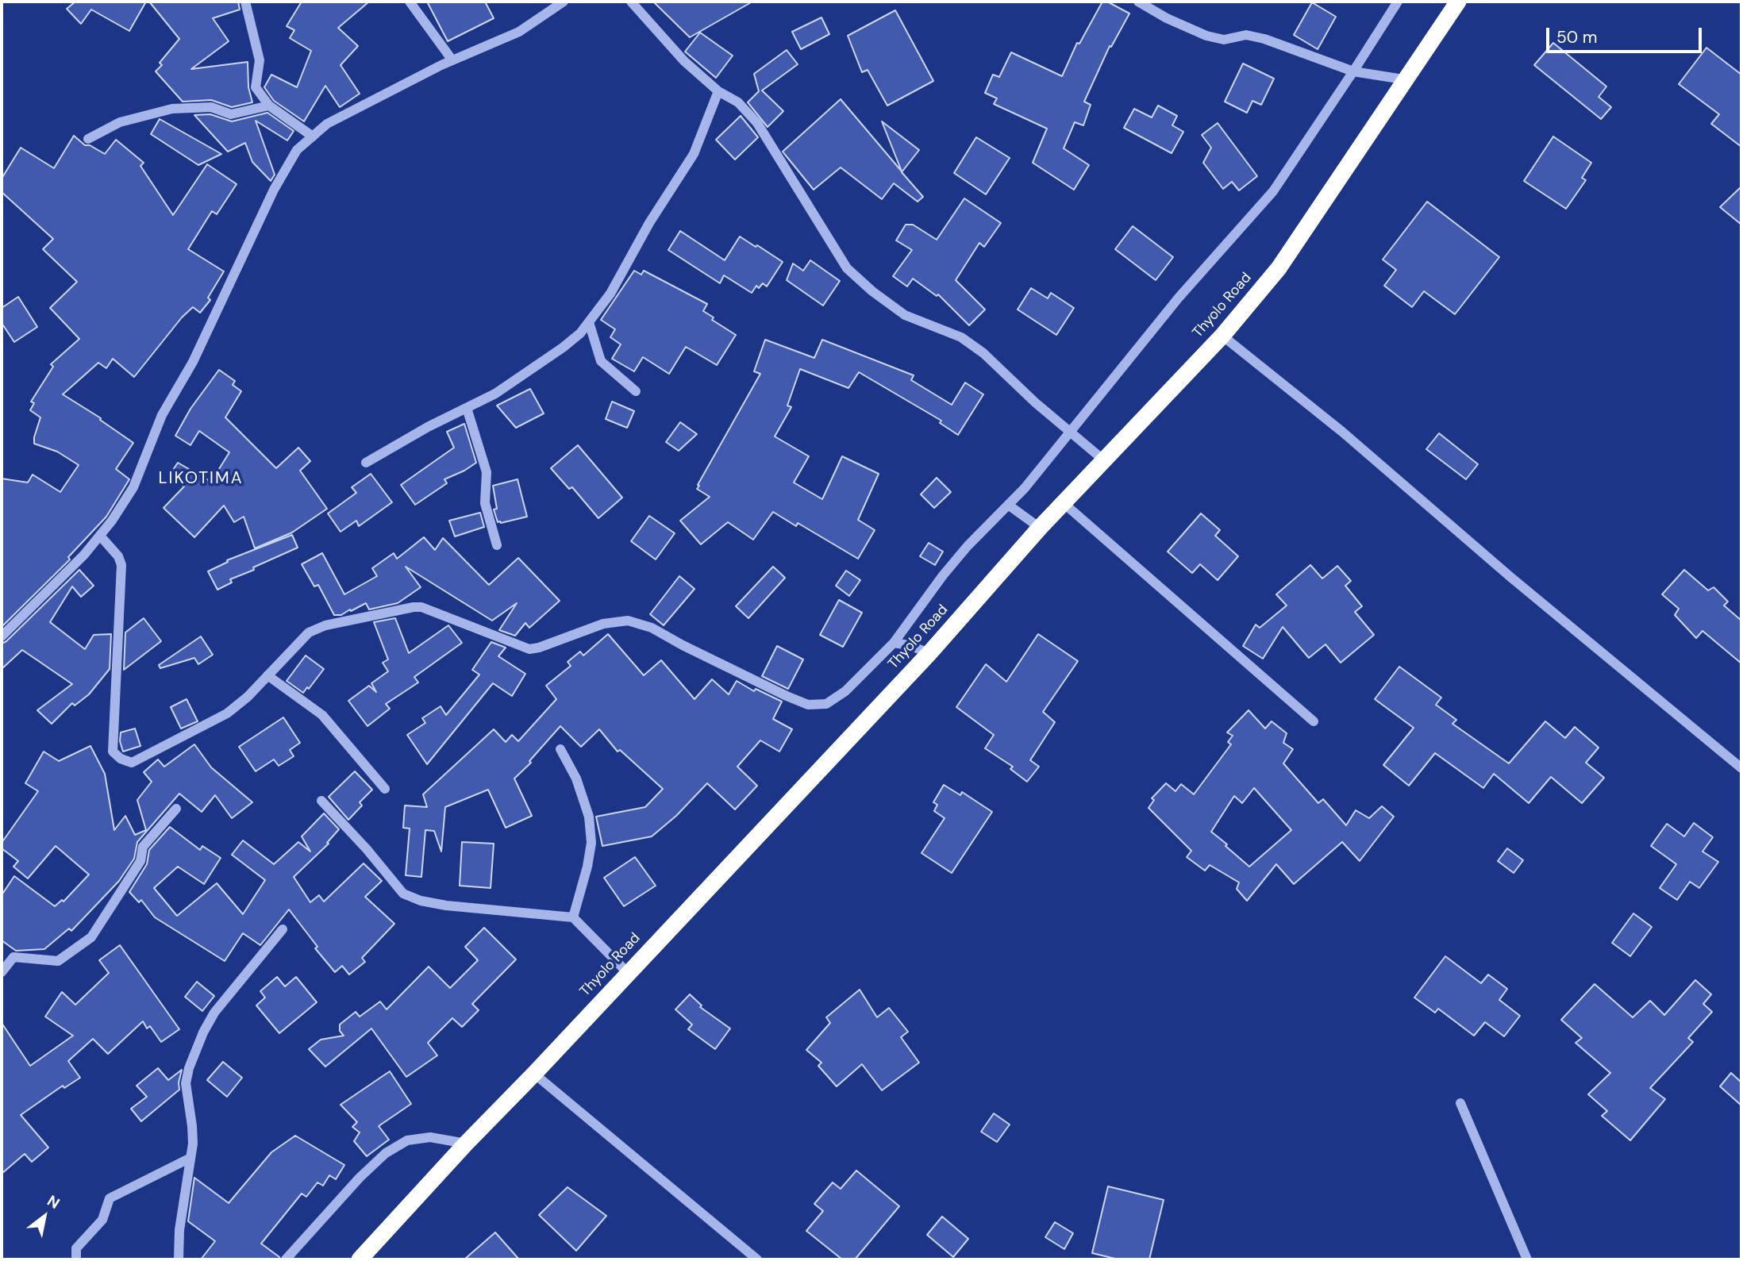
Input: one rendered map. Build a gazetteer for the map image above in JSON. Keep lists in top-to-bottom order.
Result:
{
  "streets": {
    "highway": ["Thyolo Road"]
  },
  "districts": ["LIKOTIMA"],
  "scale_bar": "50 m",
  "north": "top right"
}
